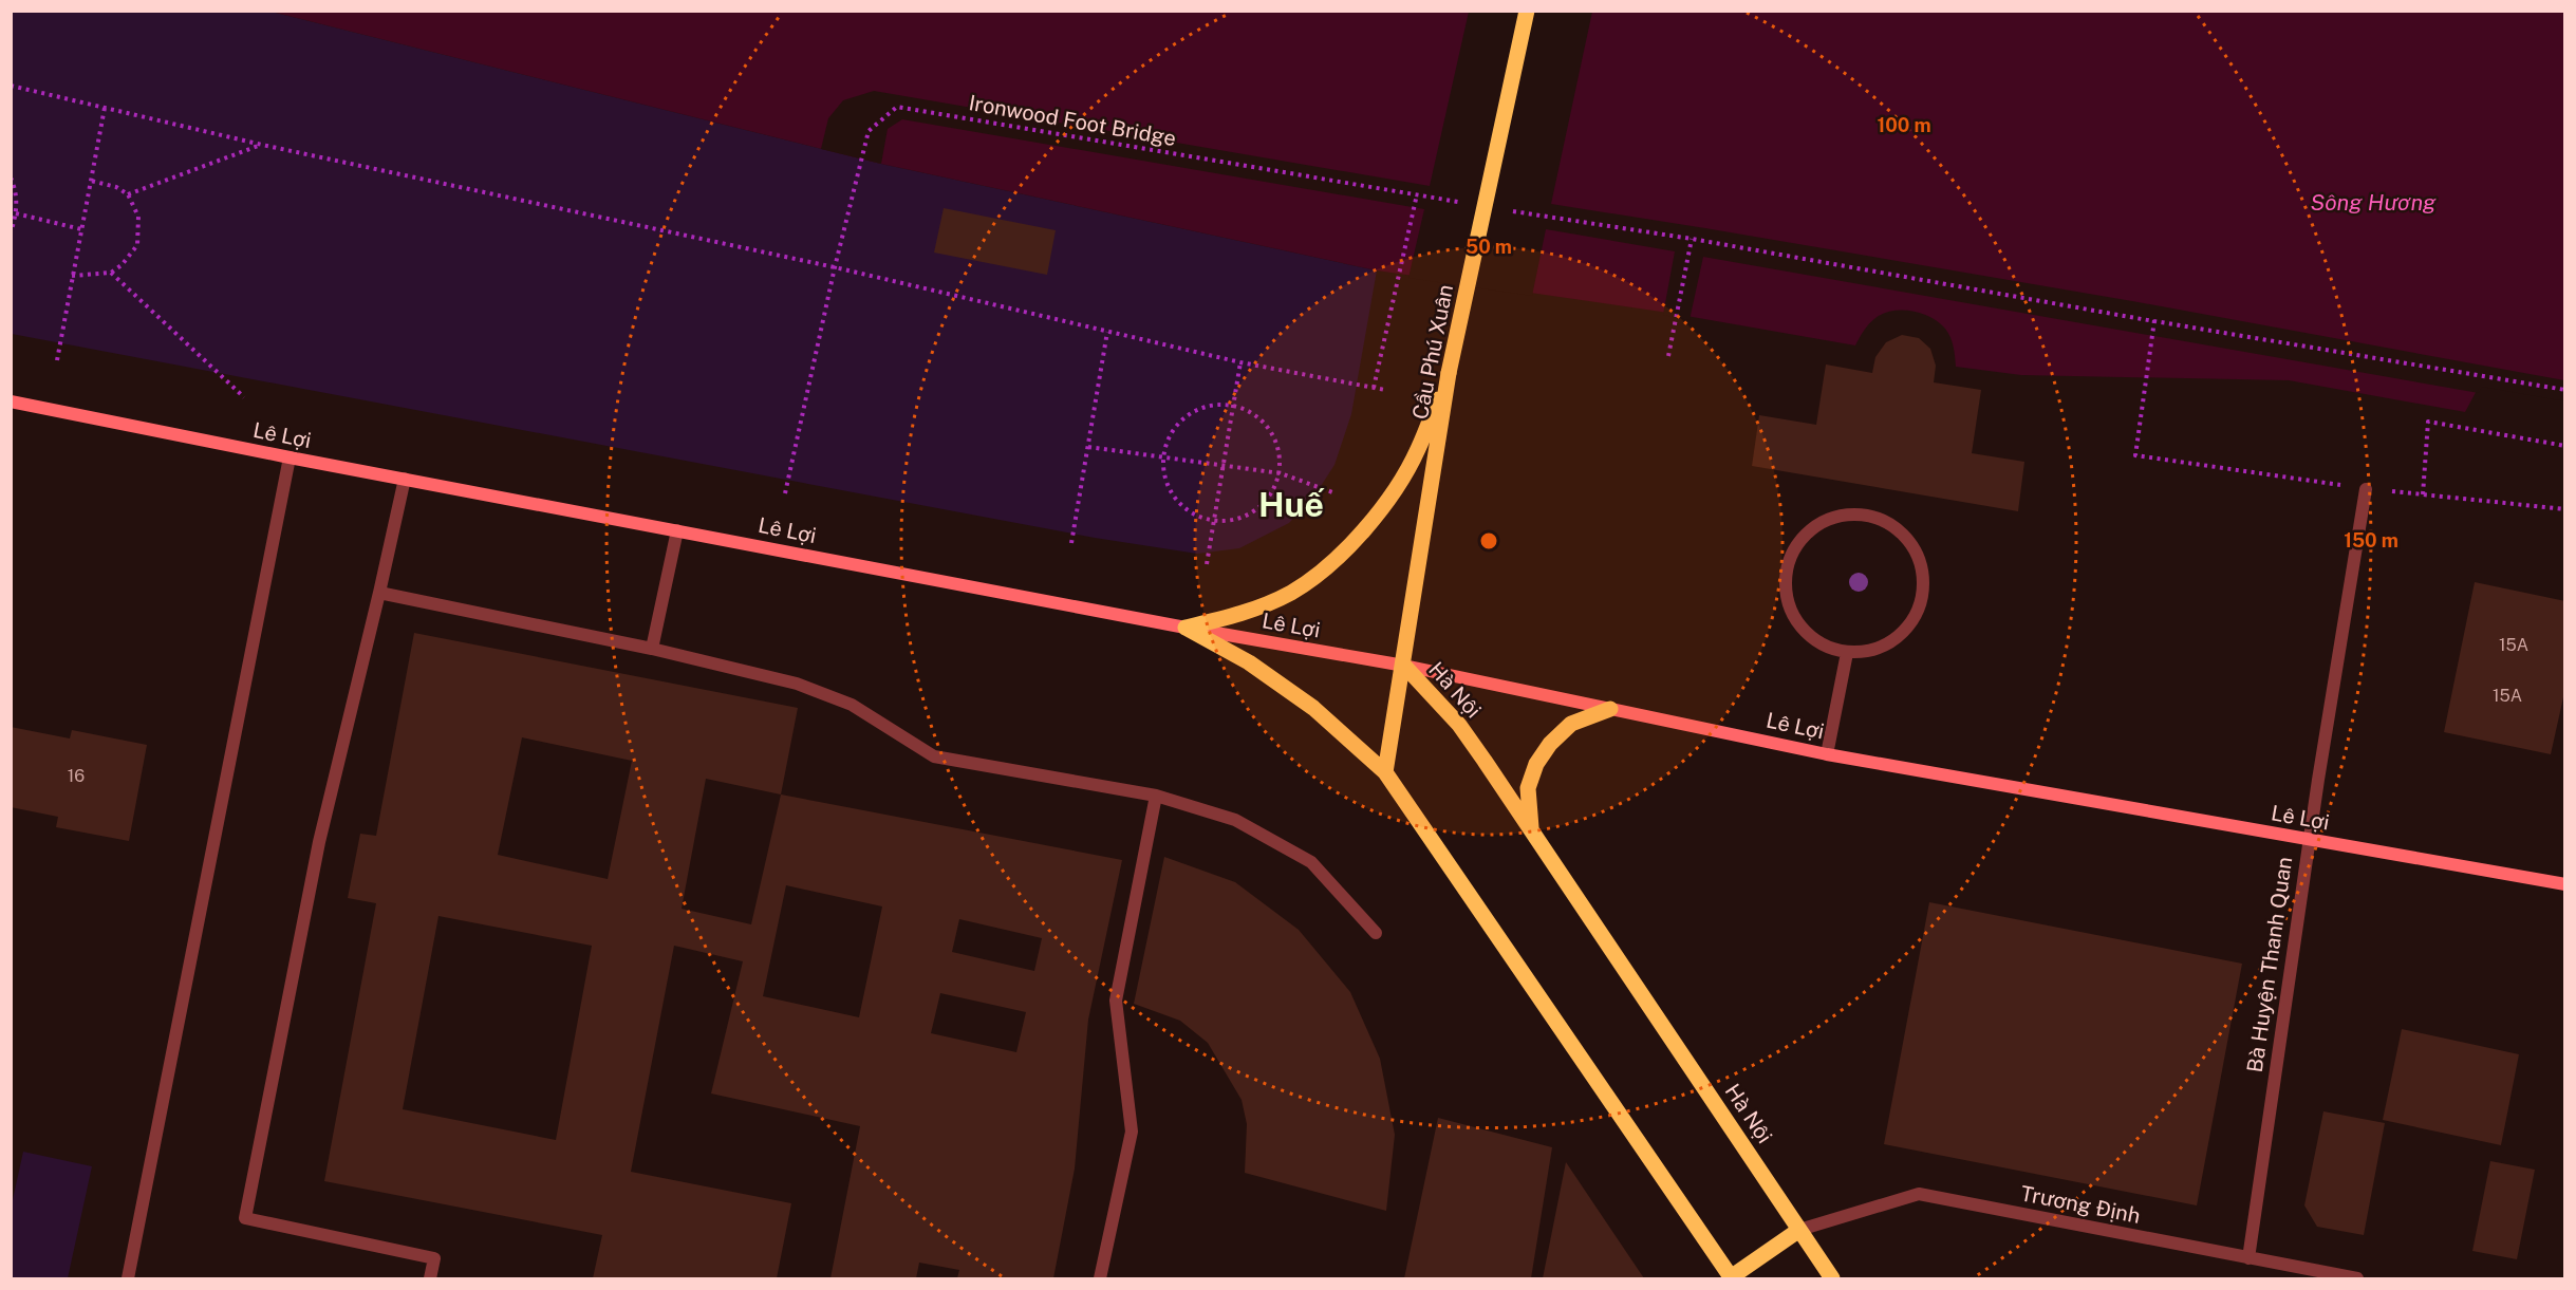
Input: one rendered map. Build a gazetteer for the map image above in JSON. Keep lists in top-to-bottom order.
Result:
{
  "streets": {
    "main road": ["Cầu Phú Xuân", "Lê Lợi", "Hà Nội"],
    "street": ["Bà Huyện Thanh Quan", "Trương Định"],
    "path": ["Ironwood Foot Bridge"]
  },
  "crossings": [
    ["Cầu Phú Xuân", "Lê Lợi"],
    ["Cầu Phú Xuân", "Hà Nội"],
    ["Lê Lợi", "Hà Nội"],
    ["Lê Lợi", "Bà Huyện Thanh Quan"],
    ["Hà Nội", "Trương Định"],
    ["Bà Huyện Thanh Quan", "Trương Định"]
  ],
  "districts": ["Huế"],
  "water": ["Sông Hương"],
  "house_numbers": ["15A", "15A", "16"],
  "rings": ["100 m", "50 m", "150 m"]
}
